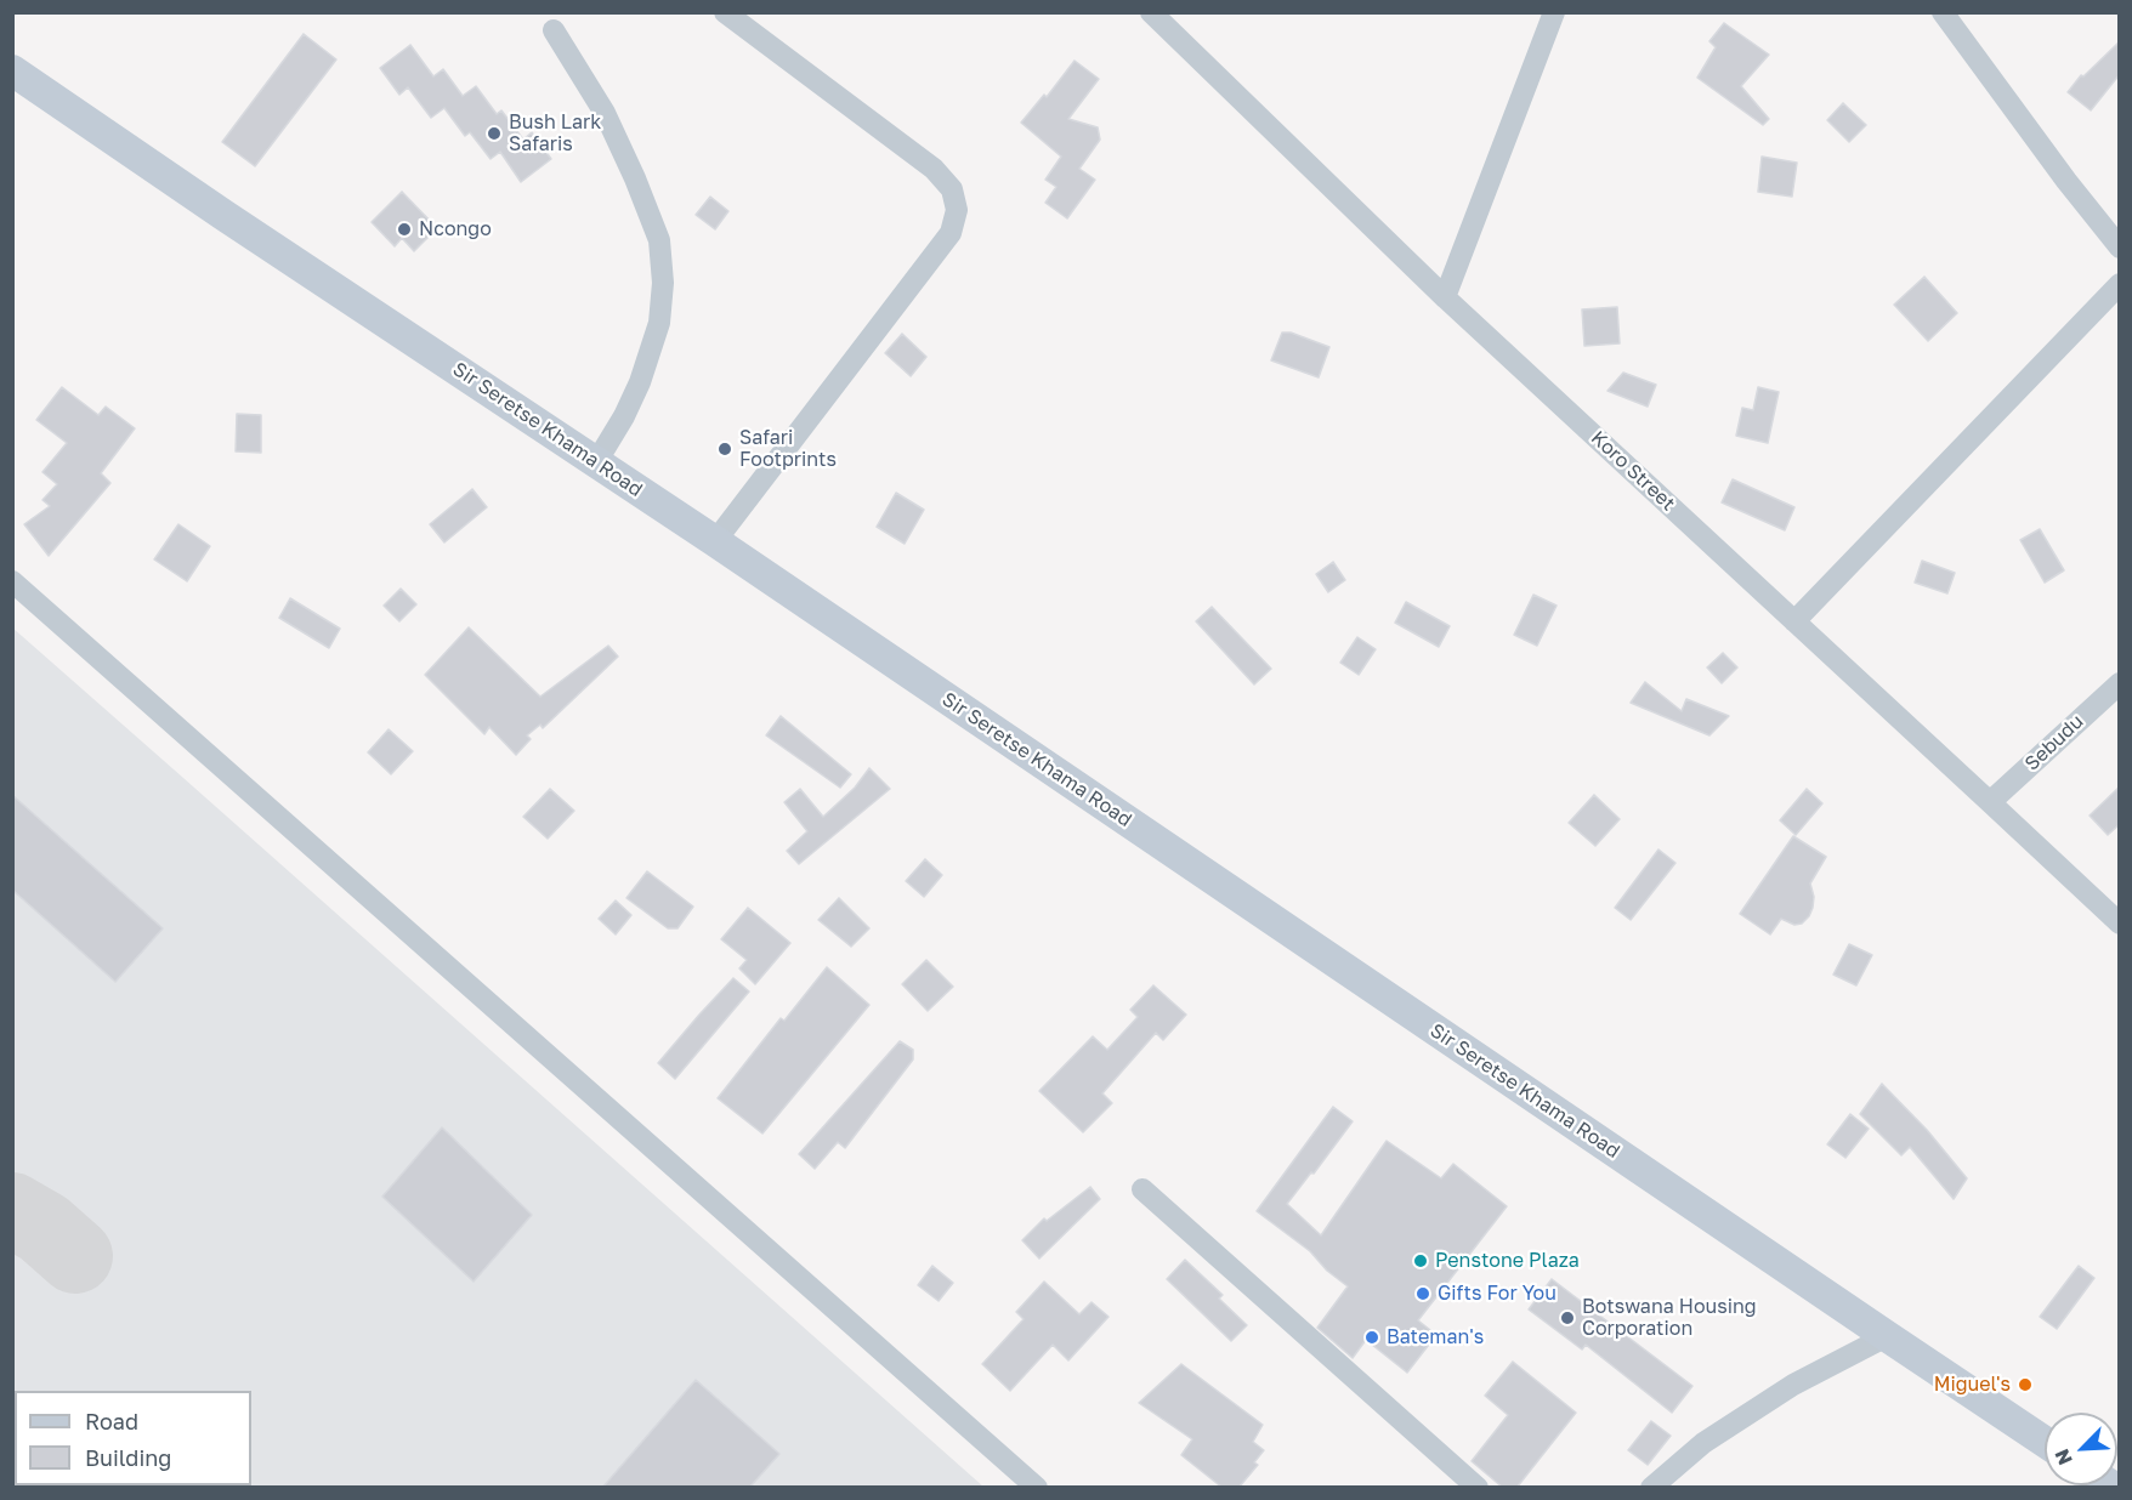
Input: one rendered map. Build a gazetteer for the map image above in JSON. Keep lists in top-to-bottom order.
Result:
{
  "streets": {
    "main road": ["Sir Seretse Khama Road"],
    "street": ["Koro Street", "Sebudu"]
  },
  "crossings": [
    ["Koro Street", "Sebudu"]
  ],
  "places": [
    "Bush Lark Safaris",
    "Ncongo",
    "Safari Footprints",
    "Penstone Plaza",
    "Gifts For You",
    "Botswana Housing Corporation",
    "Bateman's",
    "Miguel's"
  ],
  "legend": ["Road", "Building"],
  "north": "bottom left"
}
